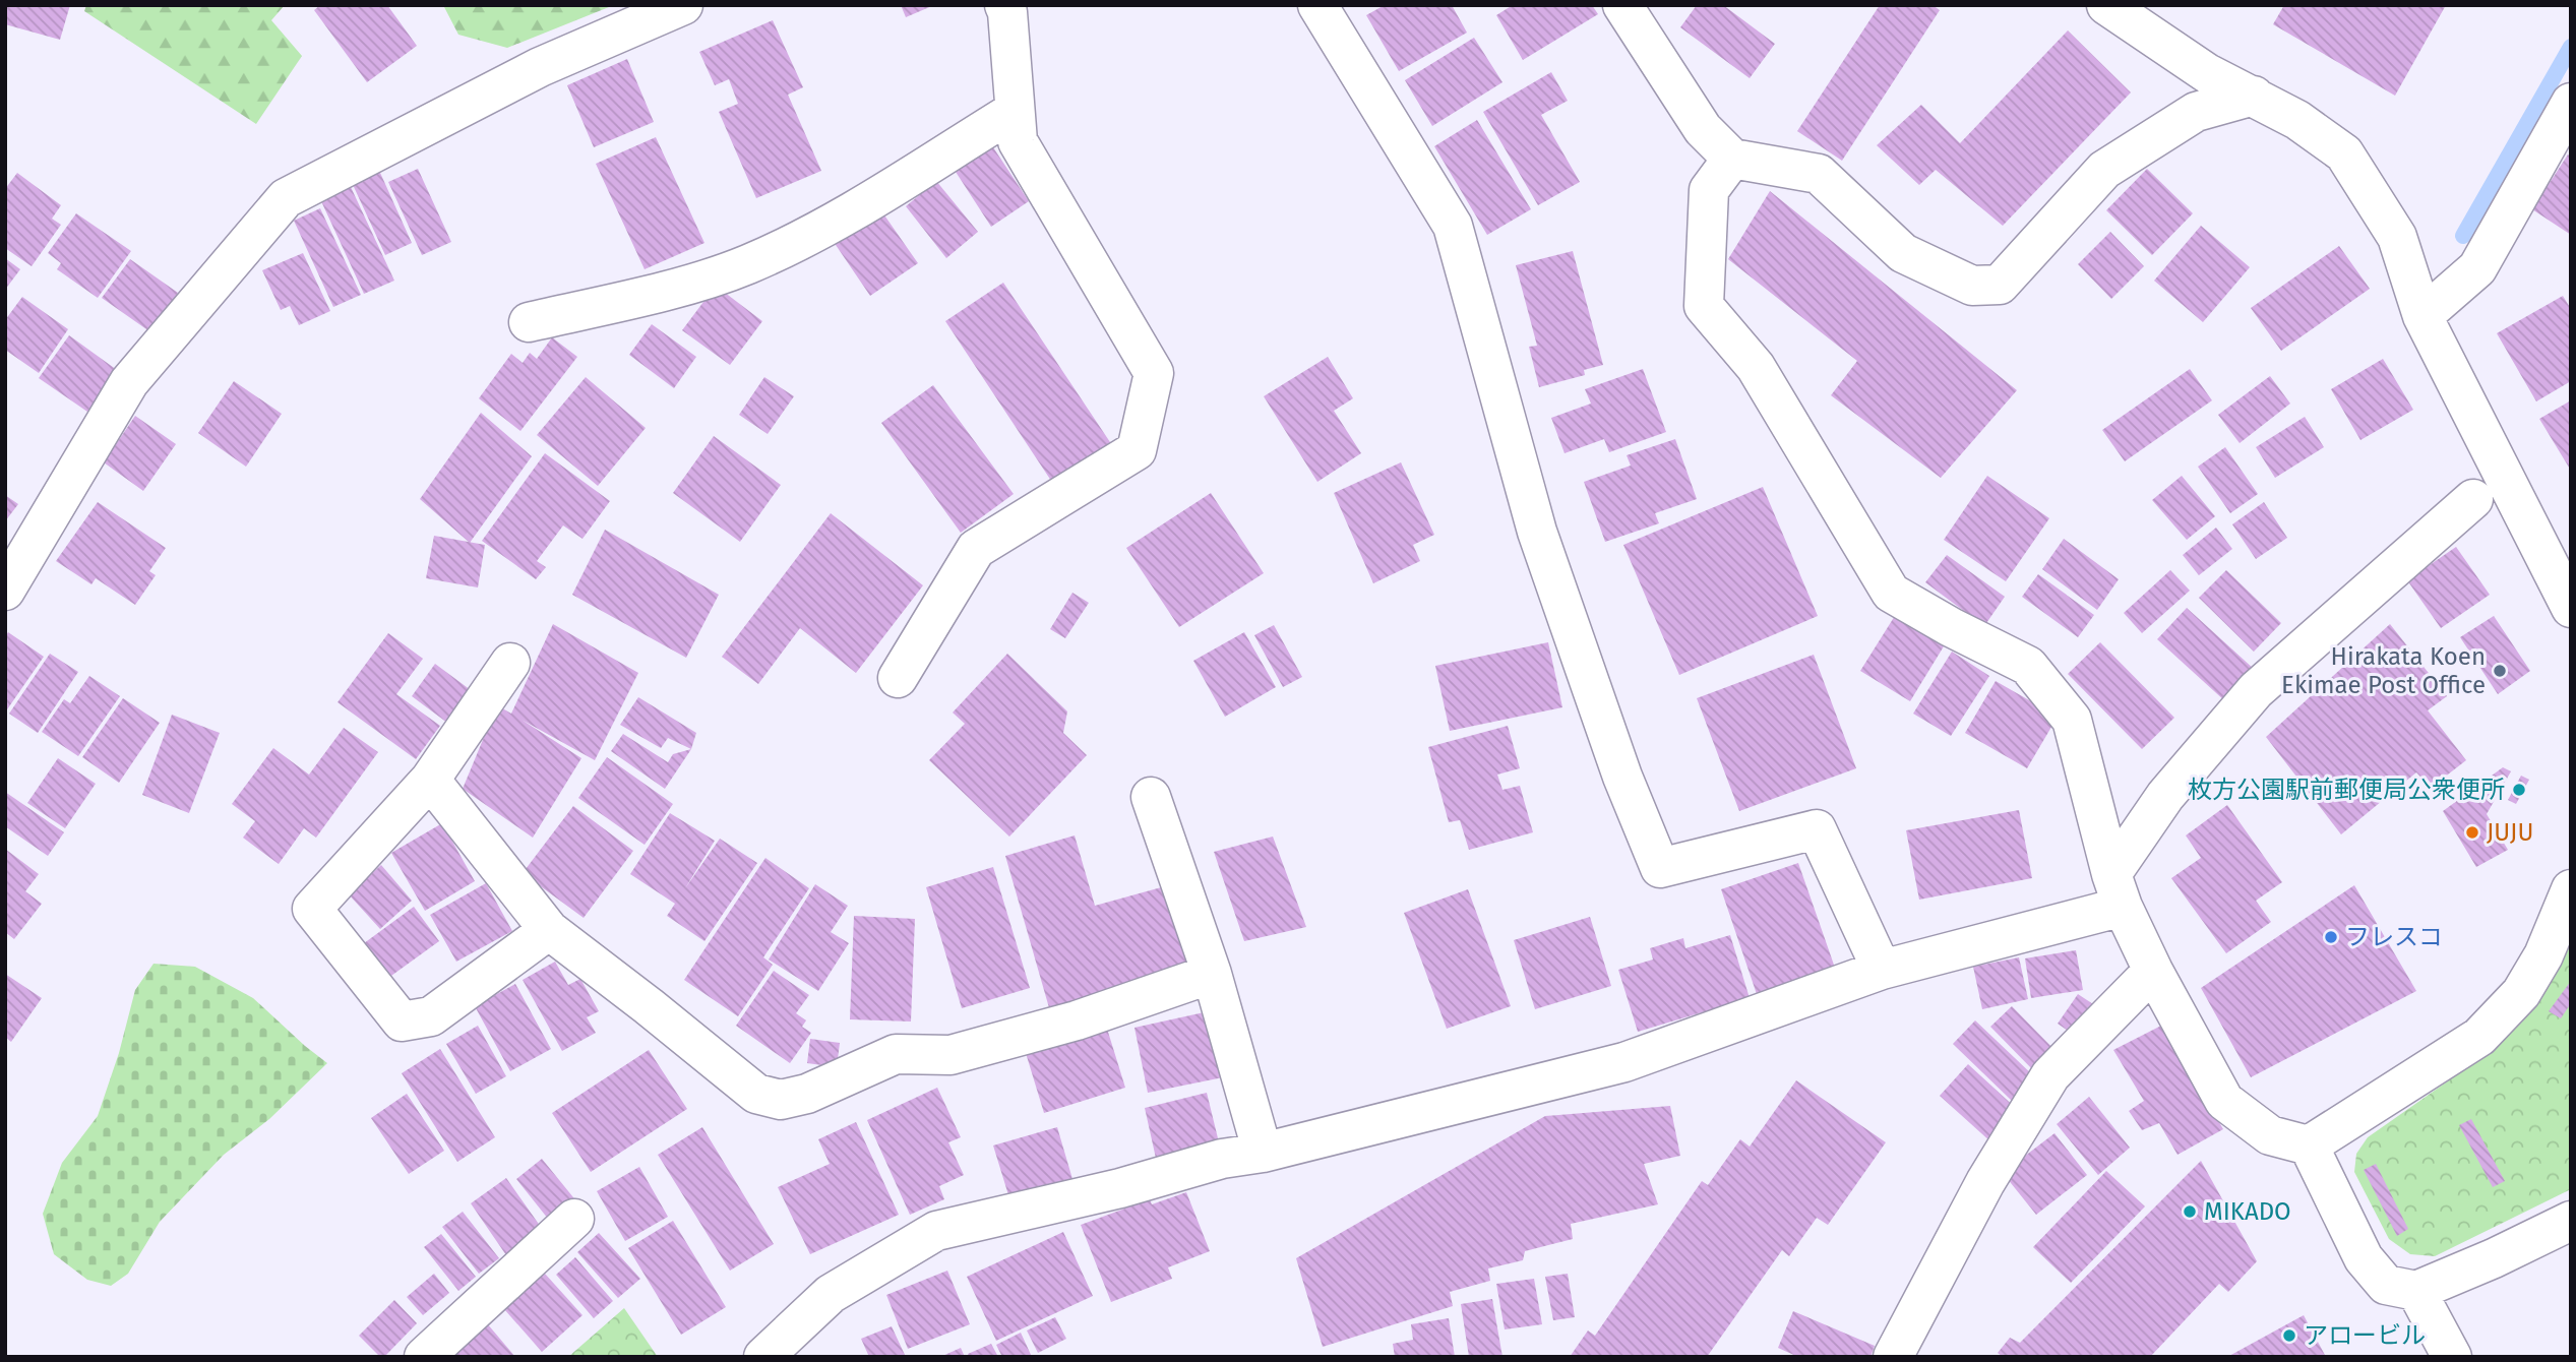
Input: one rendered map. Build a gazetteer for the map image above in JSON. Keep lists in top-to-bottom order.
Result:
{
  "places": [
    "Hirakata Koen Ekimae Post Office",
    "枚方公園駅前郵便局公衆便所",
    "JUJU",
    "フレスコ",
    "MIKADO",
    "アロービル"
  ]
}
